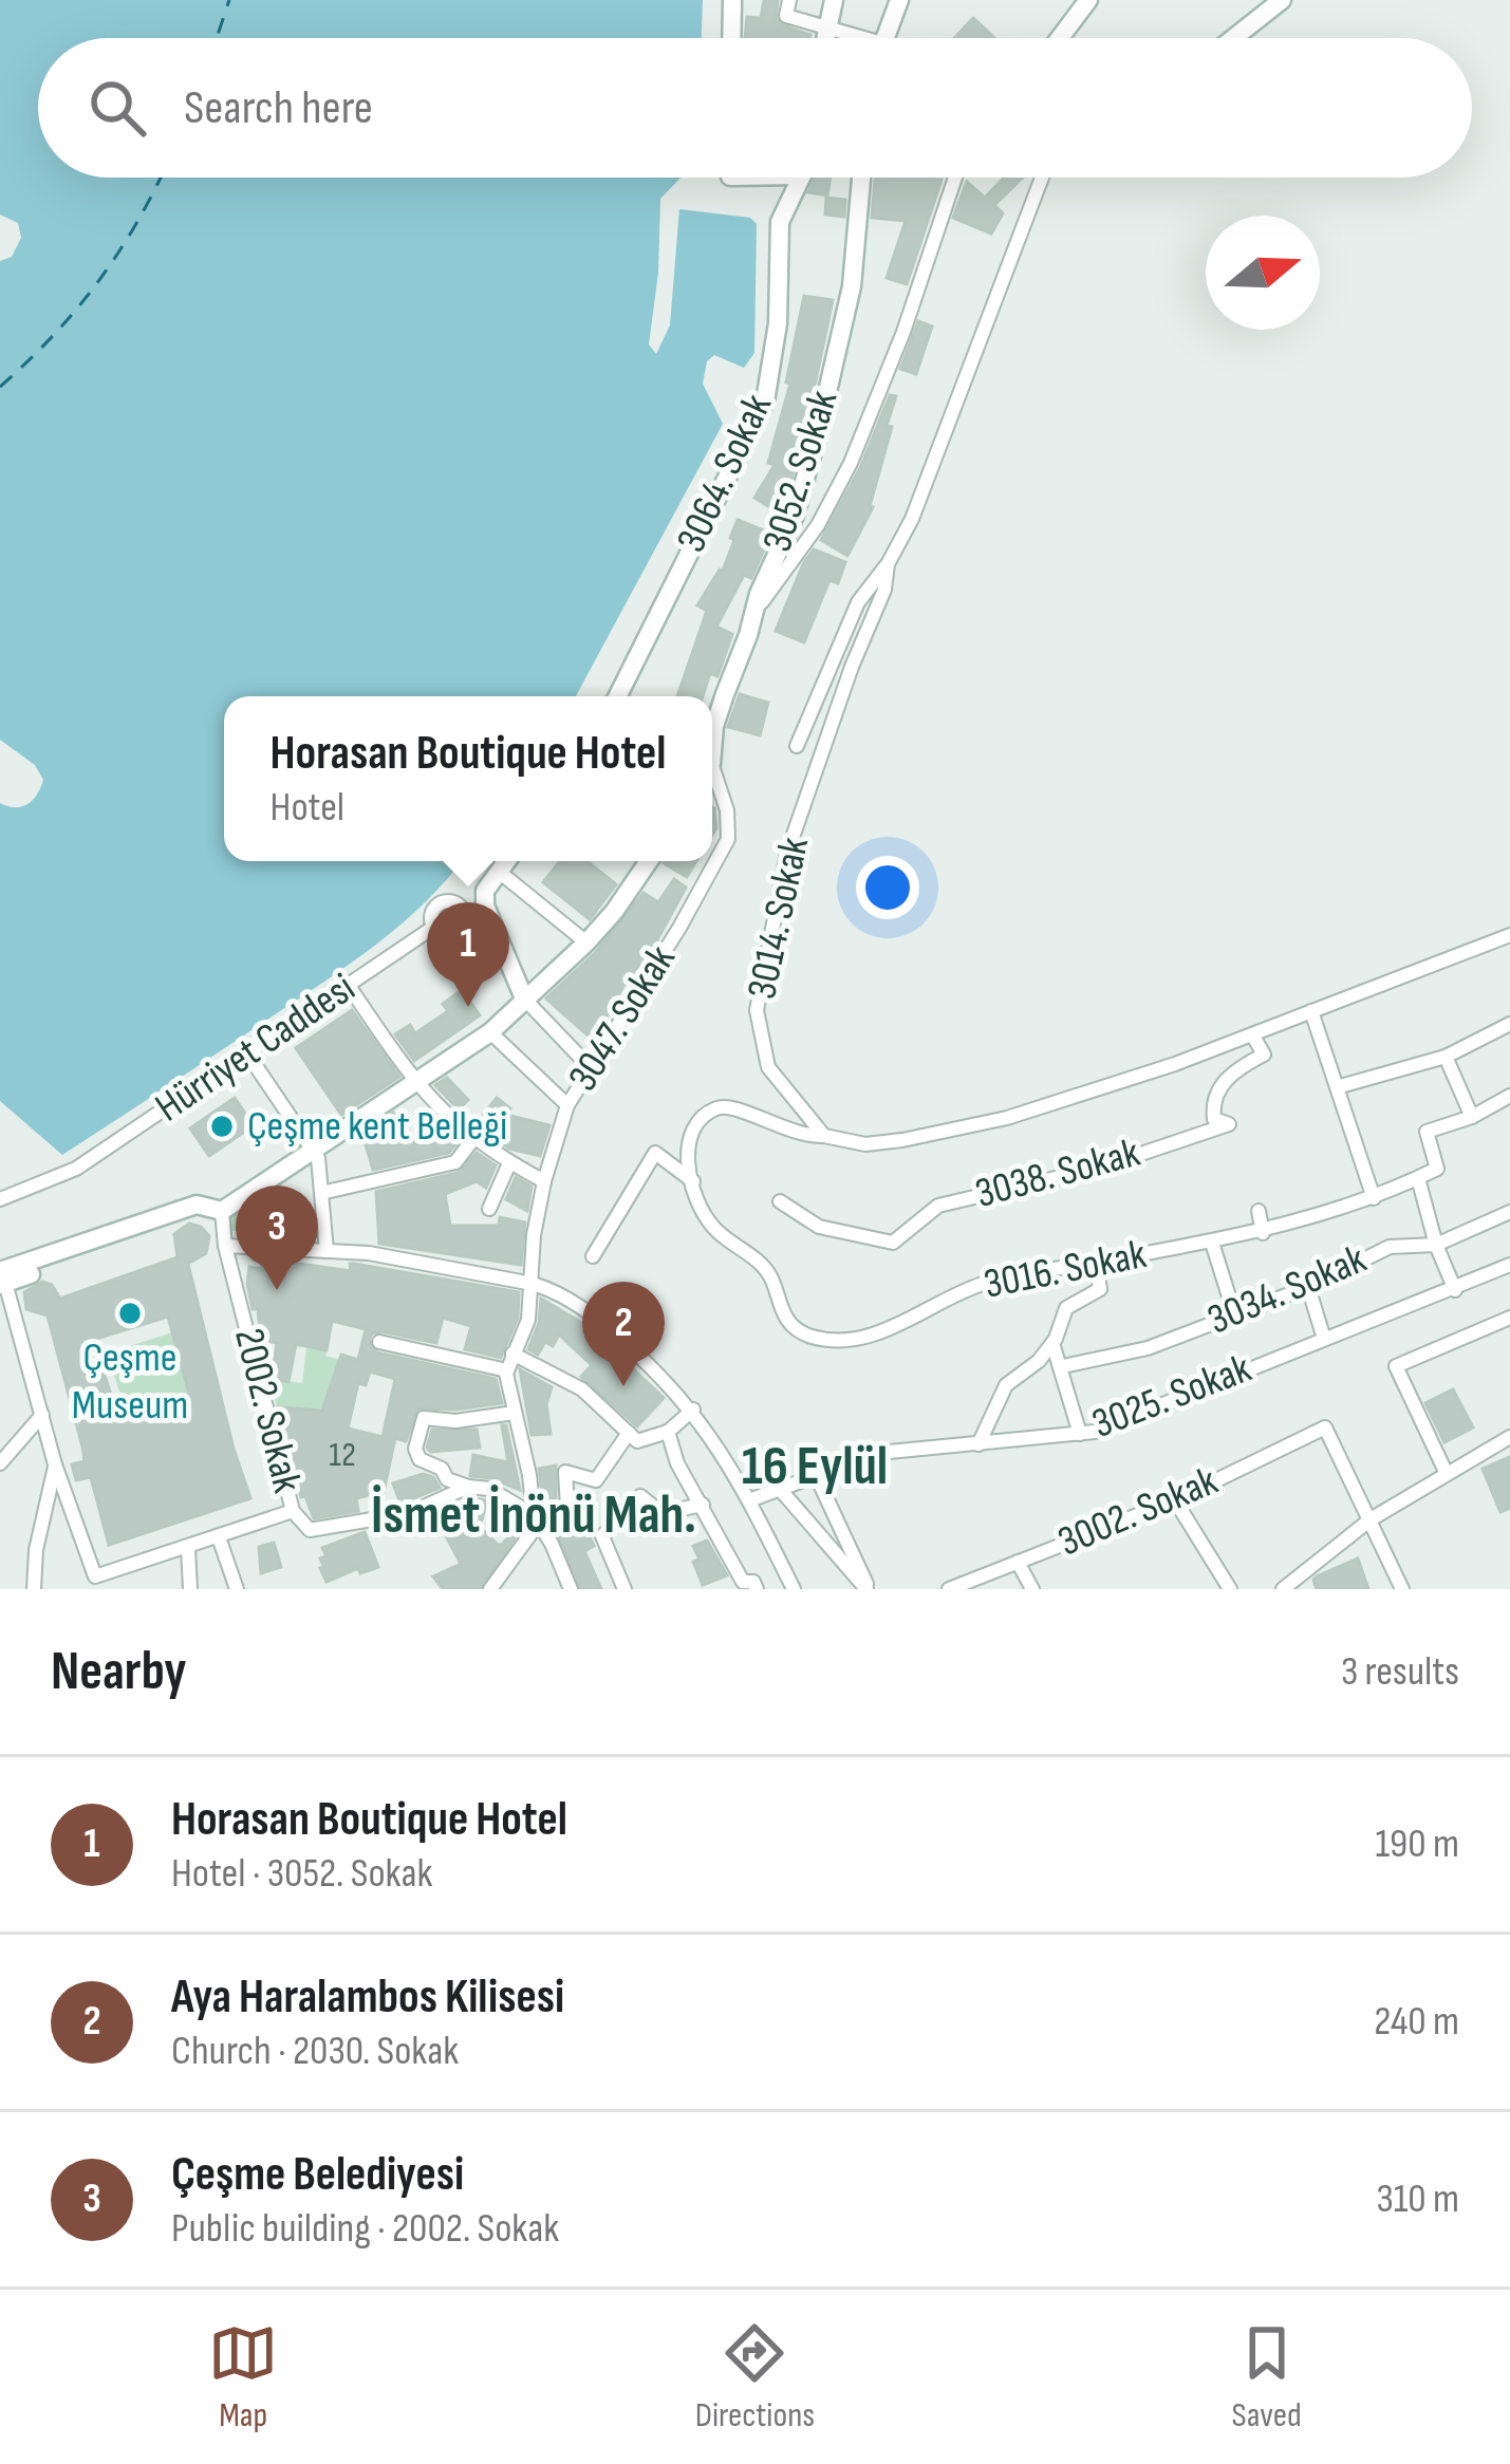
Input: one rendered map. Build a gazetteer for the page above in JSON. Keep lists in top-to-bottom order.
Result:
{
  "streets": {
    "street": [
      "3052. Sokak",
      "3064. Sokak",
      "3014. Sokak",
      "3047. Sokak",
      "Hürriyet Caddesi",
      "3038. Sokak",
      "3016. Sokak",
      "3034. Sokak",
      "3025. Sokak",
      "2002. Sokak",
      "3002. Sokak"
    ]
  },
  "districts": ["16 Eylül", "İsmet İnönü Mah."],
  "places": ["Çeşme kent Belleği", "Çeşme Museum"],
  "house_numbers": ["12"],
  "north": "right",
  "page": {
    "search": "Search here",
    "popup": ["Horasan Boutique Hotel", "Hotel"],
    "pins": ["1", "3", "2"],
    "heading": ["Nearby", "3 results"],
    "list": [
      {
        "mark": "1",
        "name": "Horasan Boutique Hotel",
        "note": "Hotel · 3052. Sokak",
        "value": "190 m"
      },
      {
        "mark": "2",
        "name": "Aya Haralambos Kilisesi",
        "note": "Church · 2030. Sokak",
        "value": "240 m"
      },
      {
        "mark": "3",
        "name": "Çeşme Belediyesi",
        "note": "Public building · 2002. Sokak",
        "value": "310 m"
      }
    ],
    "nav": ["Map", "Directions", "Saved"]
  }
}
